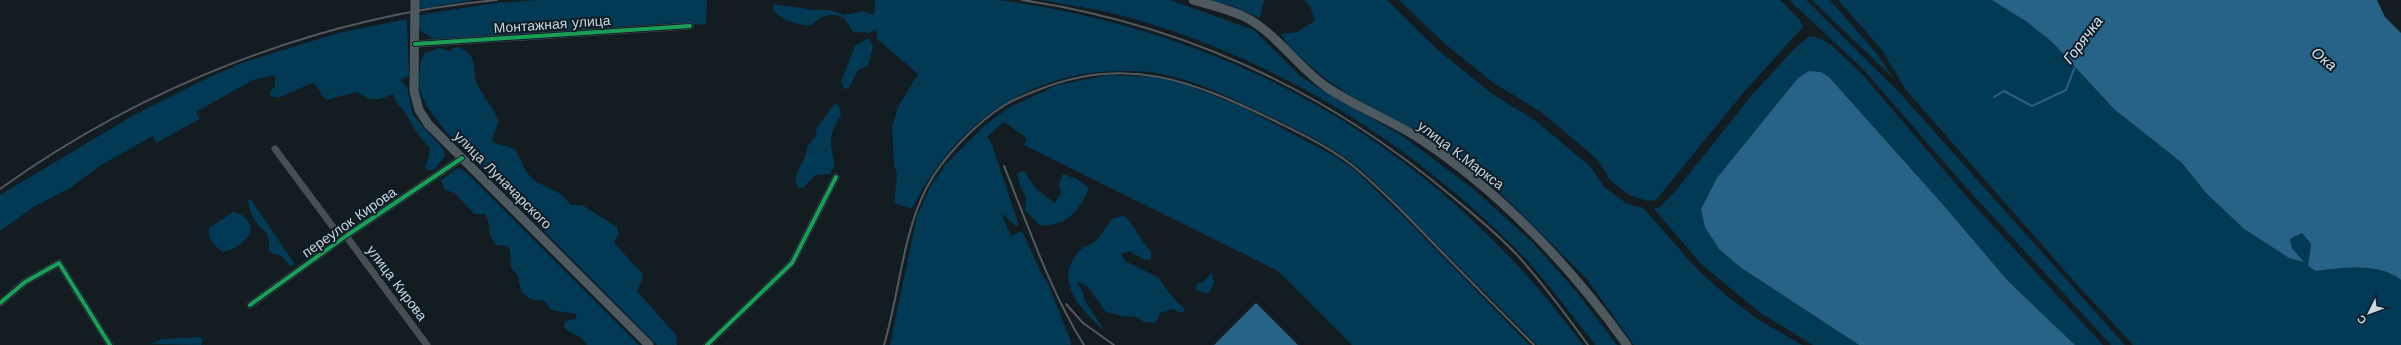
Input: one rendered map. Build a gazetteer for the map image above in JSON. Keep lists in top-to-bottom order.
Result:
{
  "streets": {
    "main road": ["улица К.Маркса", "улица Луначарского"],
    "street": ["Монтажная улица", "переулок Кирова", "улица Кирова"]
  },
  "crossings": [
    ["Монтажная улица", "улица Луначарского"],
    ["улица Луначарского", "переулок Кирова"],
    ["переулок Кирова", "улица Кирова"]
  ],
  "water": ["Горячка", "Ока"],
  "north": "bottom left"
}
